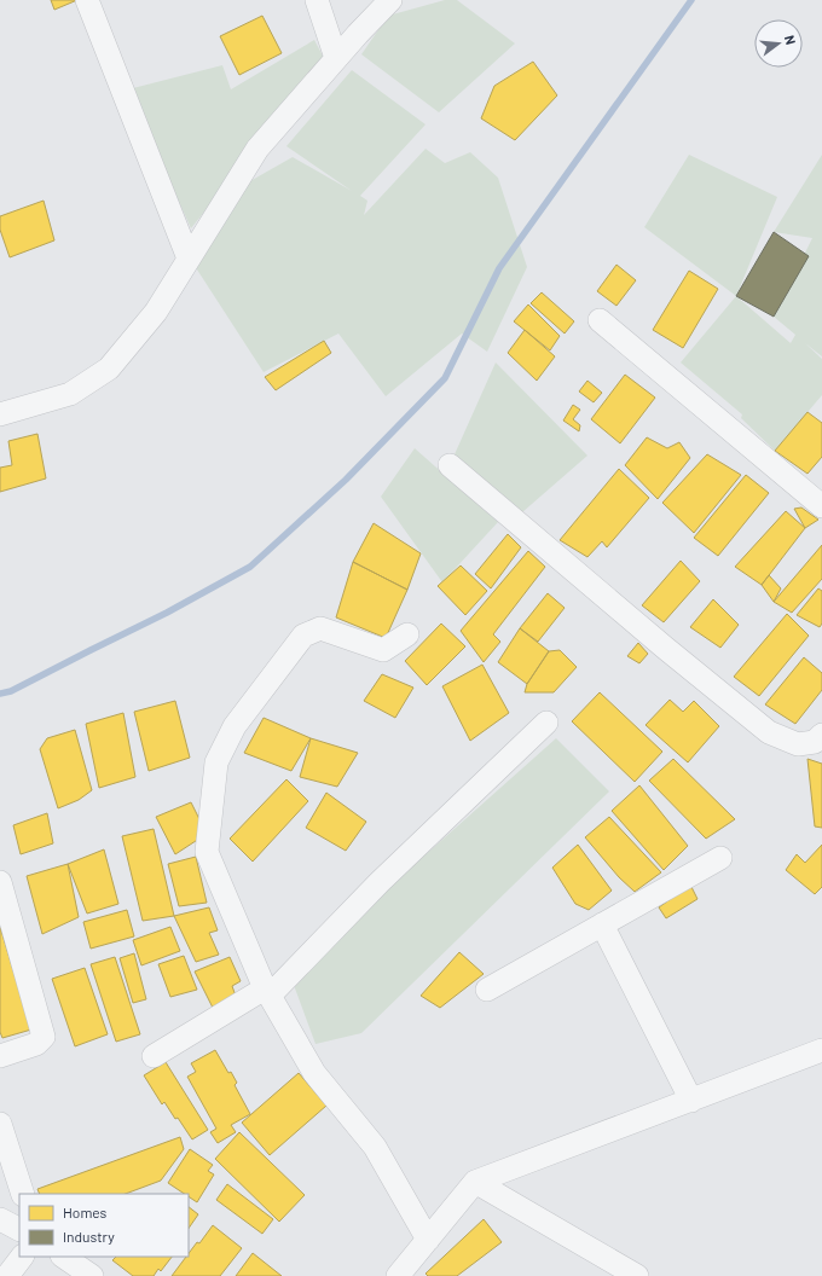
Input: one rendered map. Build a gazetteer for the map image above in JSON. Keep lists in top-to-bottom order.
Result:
{
  "legend": ["Homes", "Industry"],
  "north": "right"
}
